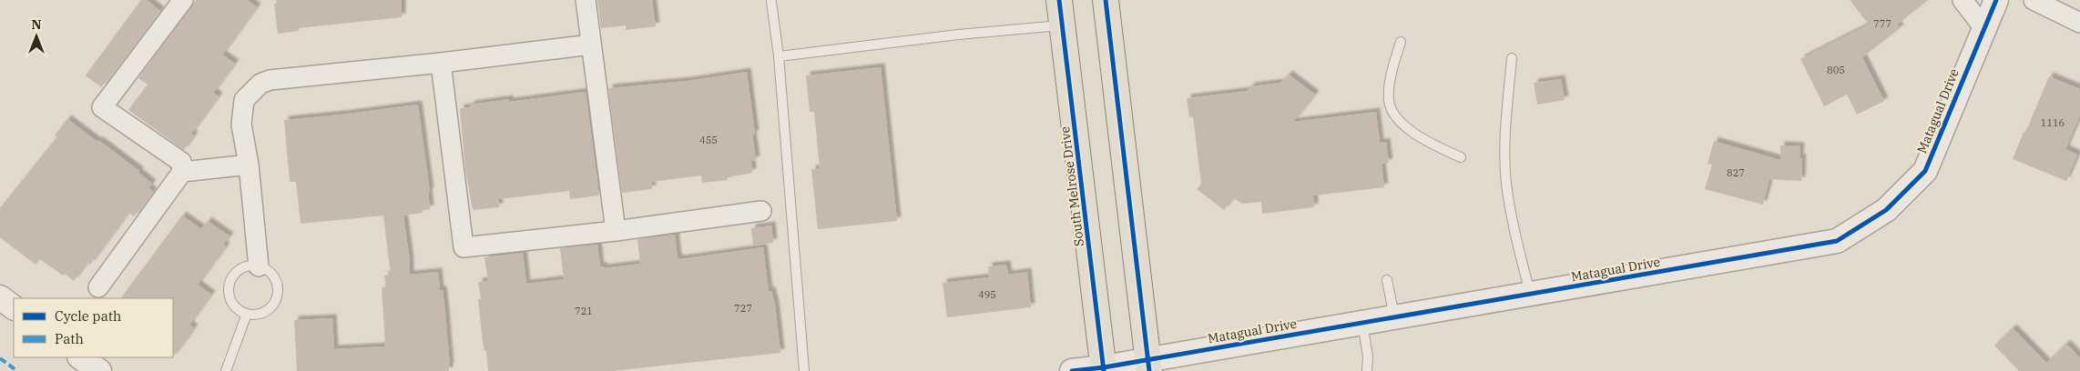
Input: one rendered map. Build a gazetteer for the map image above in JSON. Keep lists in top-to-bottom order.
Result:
{
  "streets": {
    "main road": ["South Melrose Drive"],
    "street": ["Matagual Drive"]
  },
  "crossings": [
    ["Matagual Drive", "South Melrose Drive"]
  ],
  "house_numbers": [
    "777",
    "805",
    "1116",
    "455",
    "827",
    "495",
    "727",
    "721"
  ],
  "legend": ["Cycle path", "Path"],
  "north": "top"
}
